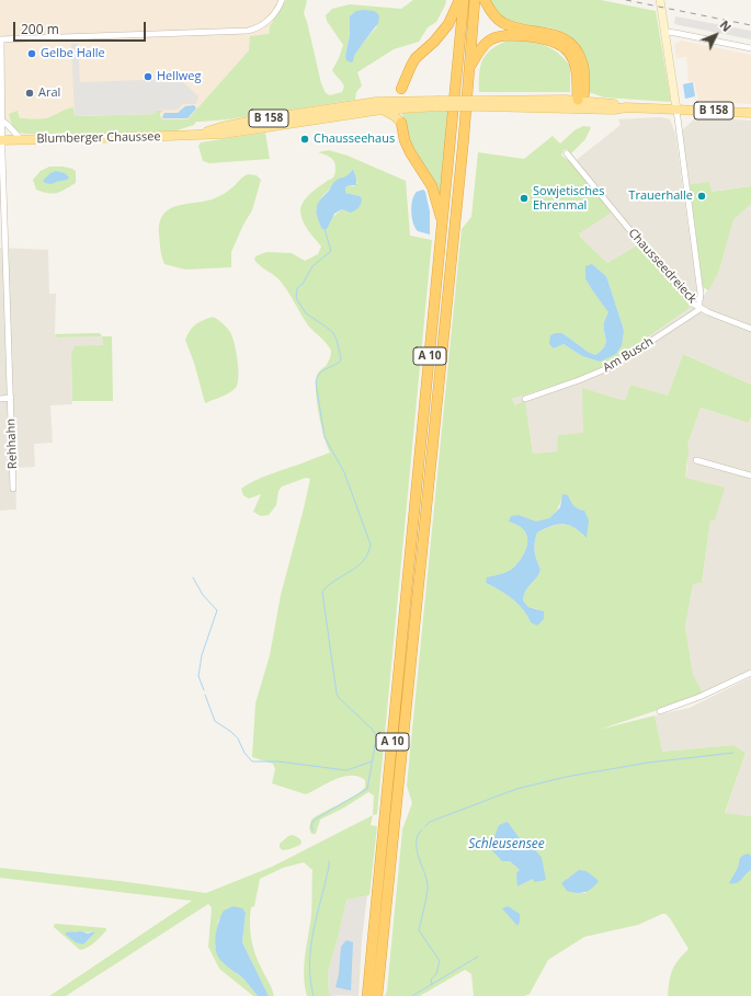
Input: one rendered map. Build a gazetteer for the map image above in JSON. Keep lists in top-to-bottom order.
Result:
{
  "streets": {
    "highway": ["A 10"],
    "main road": ["B 158", "Blumberger Chaussee"],
    "street": ["Chausseedreieck", "Am Busch", "Rehhahn"]
  },
  "crossings": [
    ["B 158", "Blumberger Chaussee"],
    ["B 158", "Chausseedreieck"],
    ["Blumberger Chaussee", "Rehhahn"],
    ["Chausseedreieck", "Am Busch"]
  ],
  "water": ["Schleusensee"],
  "places": [
    "Gelbe Halle",
    "Hellweg",
    "Aral",
    "Chausseehaus",
    "Trauerhalle",
    "Sowjetisches Ehrenmal"
  ],
  "scale_bar": "200 m",
  "north": "top right"
}
